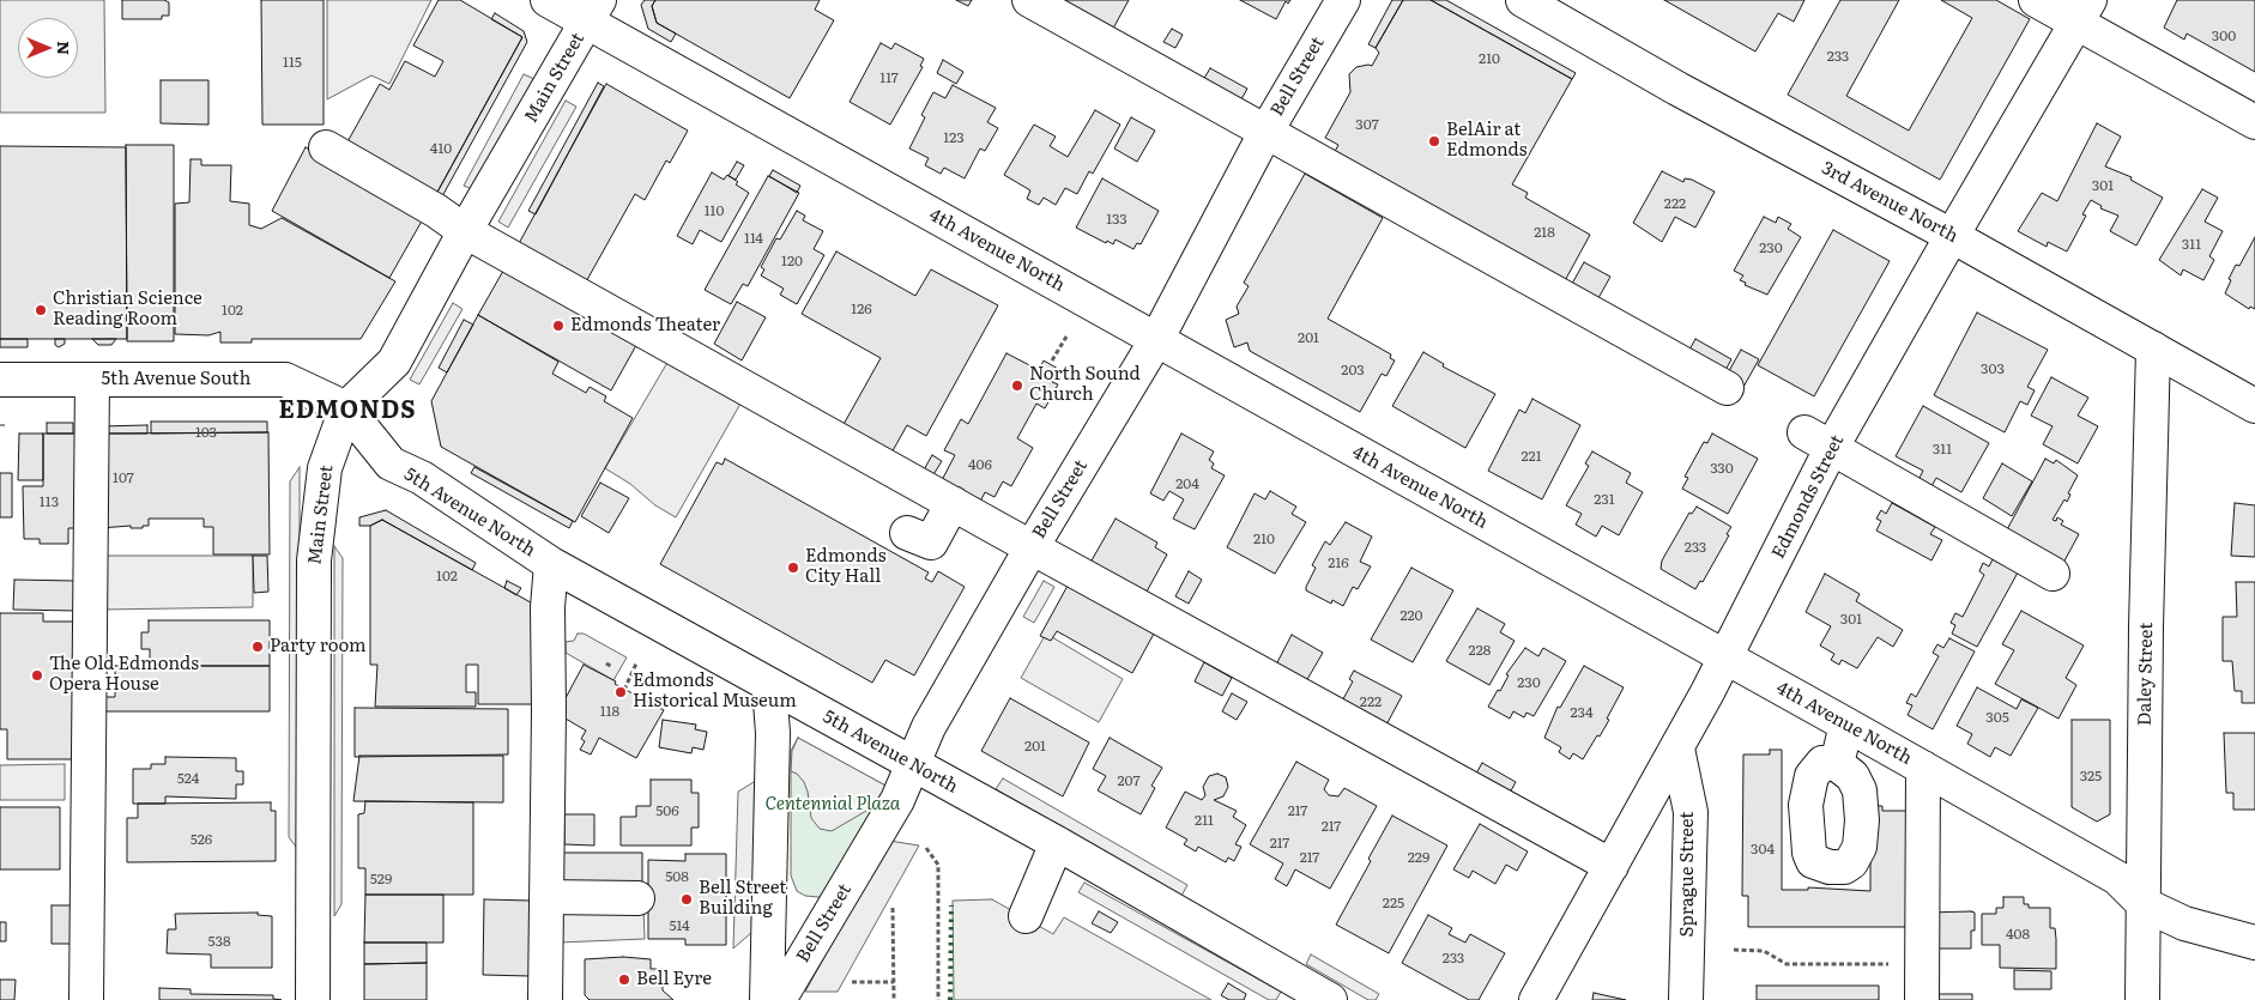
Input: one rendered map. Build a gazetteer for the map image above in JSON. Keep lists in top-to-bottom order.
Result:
{
  "streets": {
    "street": [
      "Bell Street",
      "Main Street",
      "3rd Avenue North",
      "4th Avenue North",
      "5th Avenue South",
      "Edmonds Street",
      "5th Avenue North",
      "Daley Street",
      "Sprague Street"
    ]
  },
  "crossings": [
    ["Bell Street", "4th Avenue North"],
    ["Bell Street", "5th Avenue North"],
    ["Main Street", "4th Avenue North"],
    ["Main Street", "5th Avenue South"],
    ["Main Street", "5th Avenue North"],
    ["3rd Avenue North", "Edmonds Street"],
    ["3rd Avenue North", "Daley Street"],
    ["4th Avenue North", "Edmonds Street"],
    ["4th Avenue North", "Daley Street"],
    ["5th Avenue South", "5th Avenue North"],
    ["Edmonds Street", "Sprague Street"]
  ],
  "districts": ["EDMONDS"],
  "parks": ["Centennial Plaza"],
  "places": [
    "BelAir at Edmonds",
    "Christian Science Reading Room",
    "Edmonds Theater",
    "North Sound Church",
    "Edmonds City Hall",
    "Party room",
    "The Old Edmonds Opera House",
    "Edmonds Historical Museum",
    "Bell Street Building",
    "Bell Eyre"
  ],
  "house_numbers": [
    "300",
    "233",
    "210",
    "115",
    "117",
    "307",
    "123",
    "410",
    "301",
    "222",
    "110",
    "133",
    "218",
    "114",
    "311",
    "230",
    "120",
    "126",
    "102",
    "201",
    "303",
    "203",
    "103",
    "311",
    "221",
    "406",
    "330",
    "107",
    "204",
    "231",
    "113",
    "210",
    "233",
    "216",
    "102",
    "220",
    "301",
    "228",
    "230",
    "222",
    "118",
    "234",
    "305",
    "201",
    "325",
    "524",
    "207",
    "506",
    "217",
    "211",
    "217",
    "526",
    "217",
    "304",
    "217",
    "229",
    "508",
    "529",
    "225",
    "514",
    "408",
    "538",
    "233"
  ],
  "north": "right"
}
